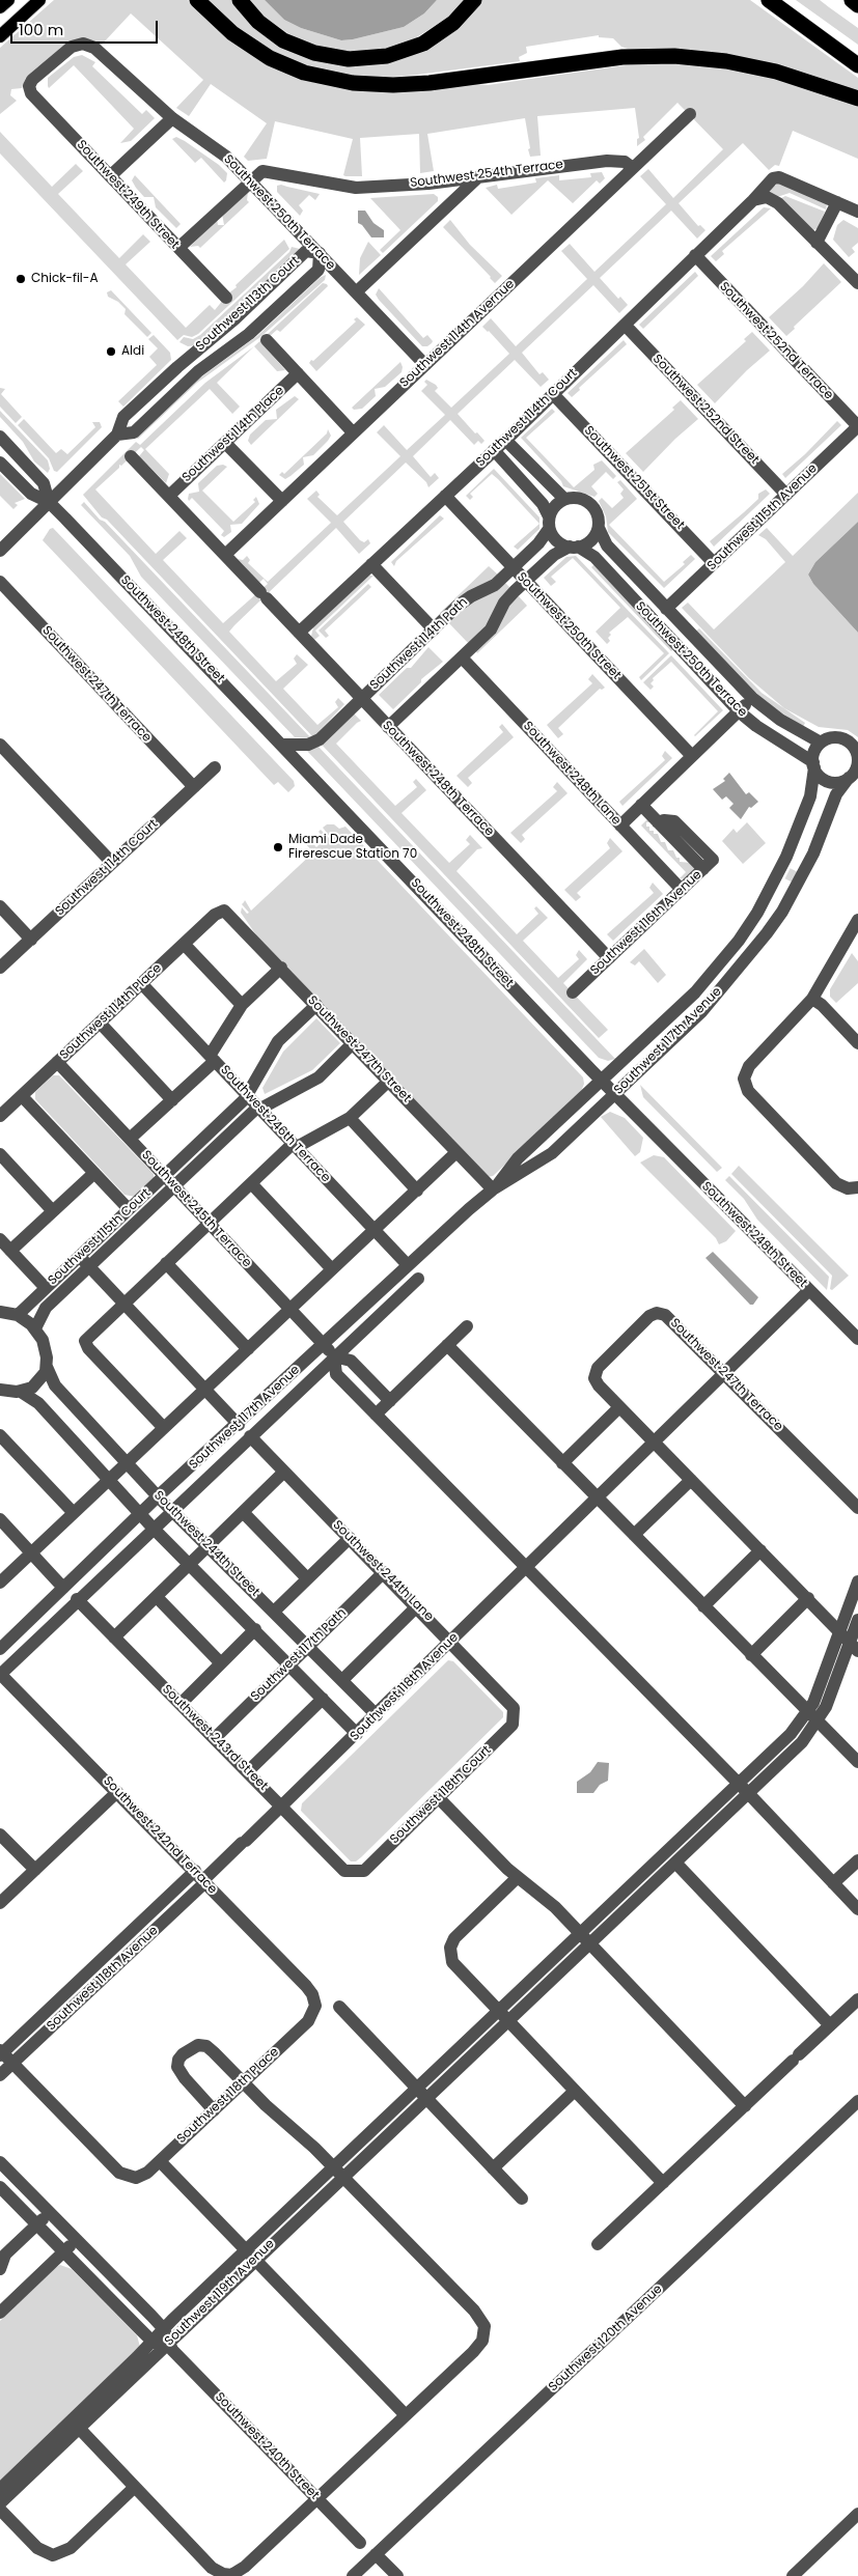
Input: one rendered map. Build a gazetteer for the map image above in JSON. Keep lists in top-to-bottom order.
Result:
{
  "streets": {
    "street": [
      "Southwest 254th Terrace",
      "Southwest 249th Street",
      "Southwest 250th Terrace",
      "Southwest 113th Court",
      "Southwest 114th Avernue",
      "Southwest 252nd Terrace",
      "Southwest 252nd Street",
      "Southwest 114th Court",
      "Southwest 114th Place",
      "Southwest 251st Street",
      "Southwest 115th Avenue",
      "Southwest 250th Street",
      "Southwest 248th Street",
      "Southwest 114th Path",
      "Southwest 247th Terrace",
      "Southwest 248th Lane",
      "Southwest 248th Terrace",
      "Southwest 116th Avenue",
      "Southwest 117th Avenue",
      "Southwest 247th Street",
      "Southwest 246th Terrace",
      "Southwest 245th Terrace",
      "Southwest 115th Court",
      "Southwest 244th Street",
      "Southwest 244th Lane",
      "Southwest 117th Path",
      "Southwest 118th Avenue",
      "Southwest 243rd Street",
      "Southwest 118th Court",
      "Southwest 242nd Terrace",
      "Southwest 118th Place",
      "Southwest 119th Avenue",
      "Southwest 120th Avenue",
      "Southwest 240th Street"
    ]
  },
  "crossings": [
    ["Southwest 254th Terrace", "Southwest 250th Terrace"],
    ["Southwest 254th Terrace", "Southwest 114th Avernue"],
    ["Southwest 249th Street", "Southwest 250th Terrace"],
    ["Southwest 250th Terrace", "Southwest 113th Court"],
    ["Southwest 250th Terrace", "Southwest 114th Avernue"],
    ["Southwest 250th Terrace", "Southwest 115th Avenue"],
    ["Southwest 250th Terrace", "Southwest 114th Path"],
    ["Southwest 250th Terrace", "Southwest 117th Avenue"],
    ["Southwest 113th Court", "Southwest 248th Street"],
    ["Southwest 114th Avernue", "Southwest 248th Terrace"],
    ["Southwest 252nd Terrace", "Southwest 114th Court"],
    ["Southwest 252nd Terrace", "Southwest 115th Avenue"],
    ["Southwest 252nd Street", "Southwest 114th Court"],
    ["Southwest 252nd Street", "Southwest 115th Avenue"],
    ["Southwest 114th Court", "Southwest 251st Street"],
    ["Southwest 114th Court", "Southwest 250th Street"],
    ["Southwest 114th Court", "Southwest 247th Terrace"],
    ["Southwest 114th Court", "Southwest 248th Terrace"],
    ["Southwest 114th Place", "Southwest 248th Terrace"],
    ["Southwest 114th Place", "Southwest 247th Street"],
    ["Southwest 114th Place", "Southwest 246th Terrace"],
    ["Southwest 114th Place", "Southwest 245th Terrace"],
    ["Southwest 251st Street", "Southwest 115th Avenue"],
    ["Southwest 250th Street", "Southwest 114th Path"],
    ["Southwest 248th Street", "Southwest 114th Path"],
    ["Southwest 248th Street", "Southwest 117th Avenue"],
    ["Southwest 248th Street", "Southwest 118th Avenue"],
    ["Southwest 114th Path", "Southwest 248th Terrace"],
    ["Southwest 247th Terrace", "Southwest 118th Avenue"],
    ["Southwest 248th Lane", "Southwest 116th Avenue"],
    ["Southwest 248th Terrace", "Southwest 116th Avenue"],
    ["Southwest 117th Avenue", "Southwest 247th Street"],
    ["Southwest 117th Avenue", "Southwest 246th Terrace"],
    ["Southwest 117th Avenue", "Southwest 245th Terrace"],
    ["Southwest 117th Avenue", "Southwest 244th Street"],
    ["Southwest 117th Avenue", "Southwest 244th Lane"],
    ["Southwest 117th Avenue", "Southwest 243rd Street"],
    ["Southwest 117th Avenue", "Southwest 242nd Terrace"],
    ["Southwest 247th Street", "Southwest 115th Court"],
    ["Southwest 246th Terrace", "Southwest 115th Court"],
    ["Southwest 245th Terrace", "Southwest 115th Court"],
    ["Southwest 244th Street", "Southwest 117th Path"],
    ["Southwest 244th Street", "Southwest 118th Avenue"],
    ["Southwest 244th Lane", "Southwest 117th Path"],
    ["Southwest 244th Lane", "Southwest 118th Avenue"],
    ["Southwest 244th Lane", "Southwest 118th Court"],
    ["Southwest 117th Path", "Southwest 243rd Street"],
    ["Southwest 118th Avenue", "Southwest 243rd Street"],
    ["Southwest 118th Avenue", "Southwest 242nd Terrace"],
    ["Southwest 118th Avenue", "Southwest 118th Place"],
    ["Southwest 243rd Street", "Southwest 118th Court"],
    ["Southwest 242nd Terrace", "Southwest 118th Place"],
    ["Southwest 119th Avenue", "Southwest 240th Street"]
  ],
  "places": ["Chick-fil-A", "Aldi", "Miami Dade Firerescue Station 70"],
  "scale_bar": "100 m"
}
